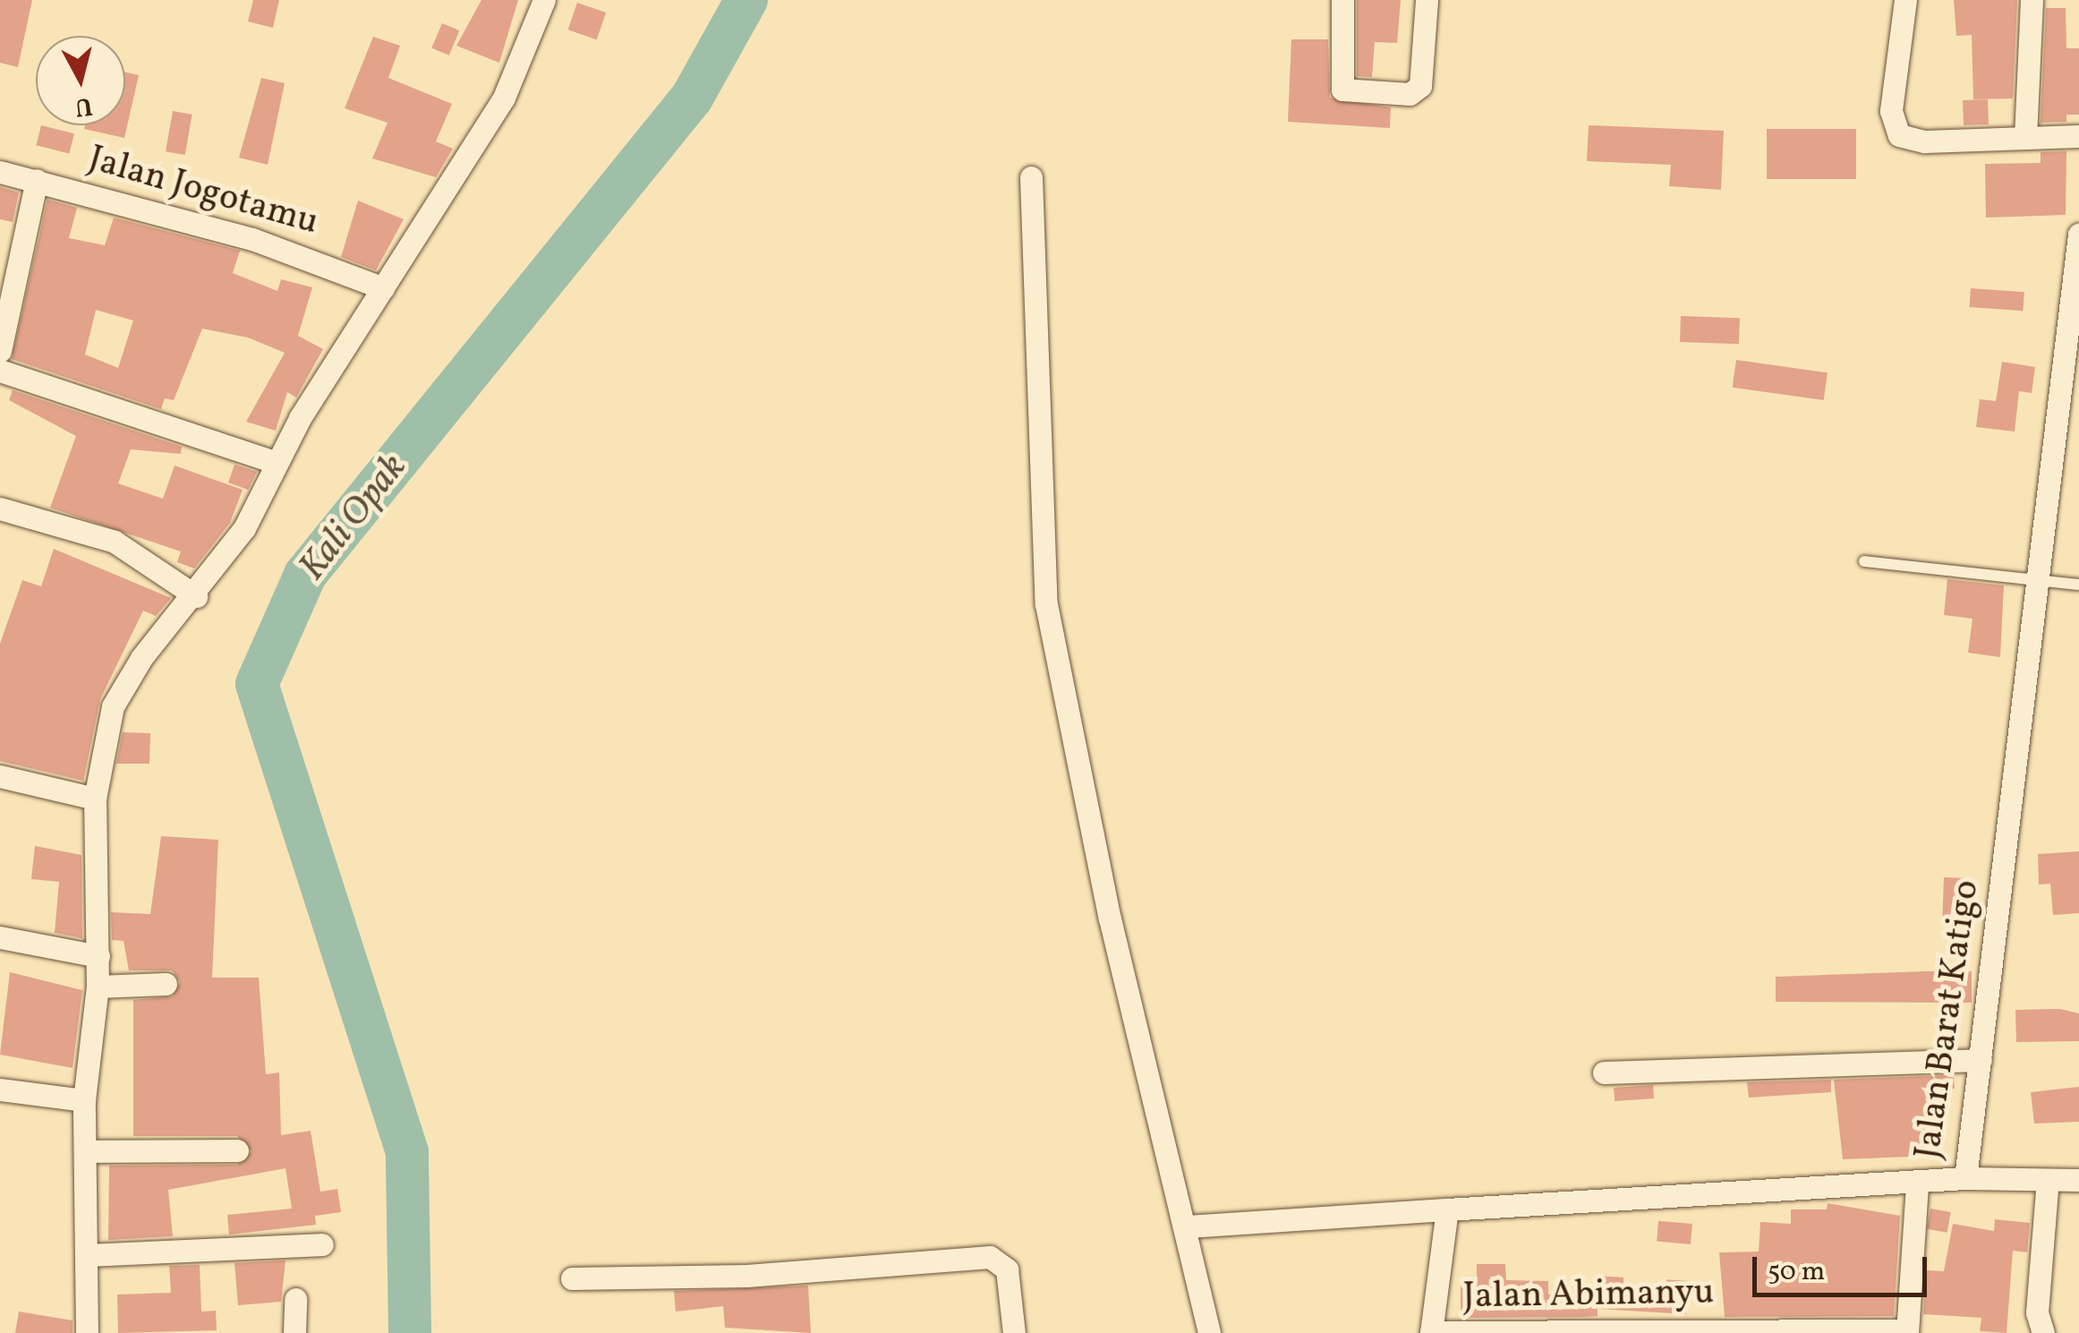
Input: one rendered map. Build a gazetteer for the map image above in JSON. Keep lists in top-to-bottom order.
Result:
{
  "streets": {
    "street": ["Jalan Jogotamu", "Jalan Barat Katigo", "Jalan Abimanyu"]
  },
  "water": ["Kali Opak"],
  "scale_bar": "50 m",
  "north": "bottom"
}
